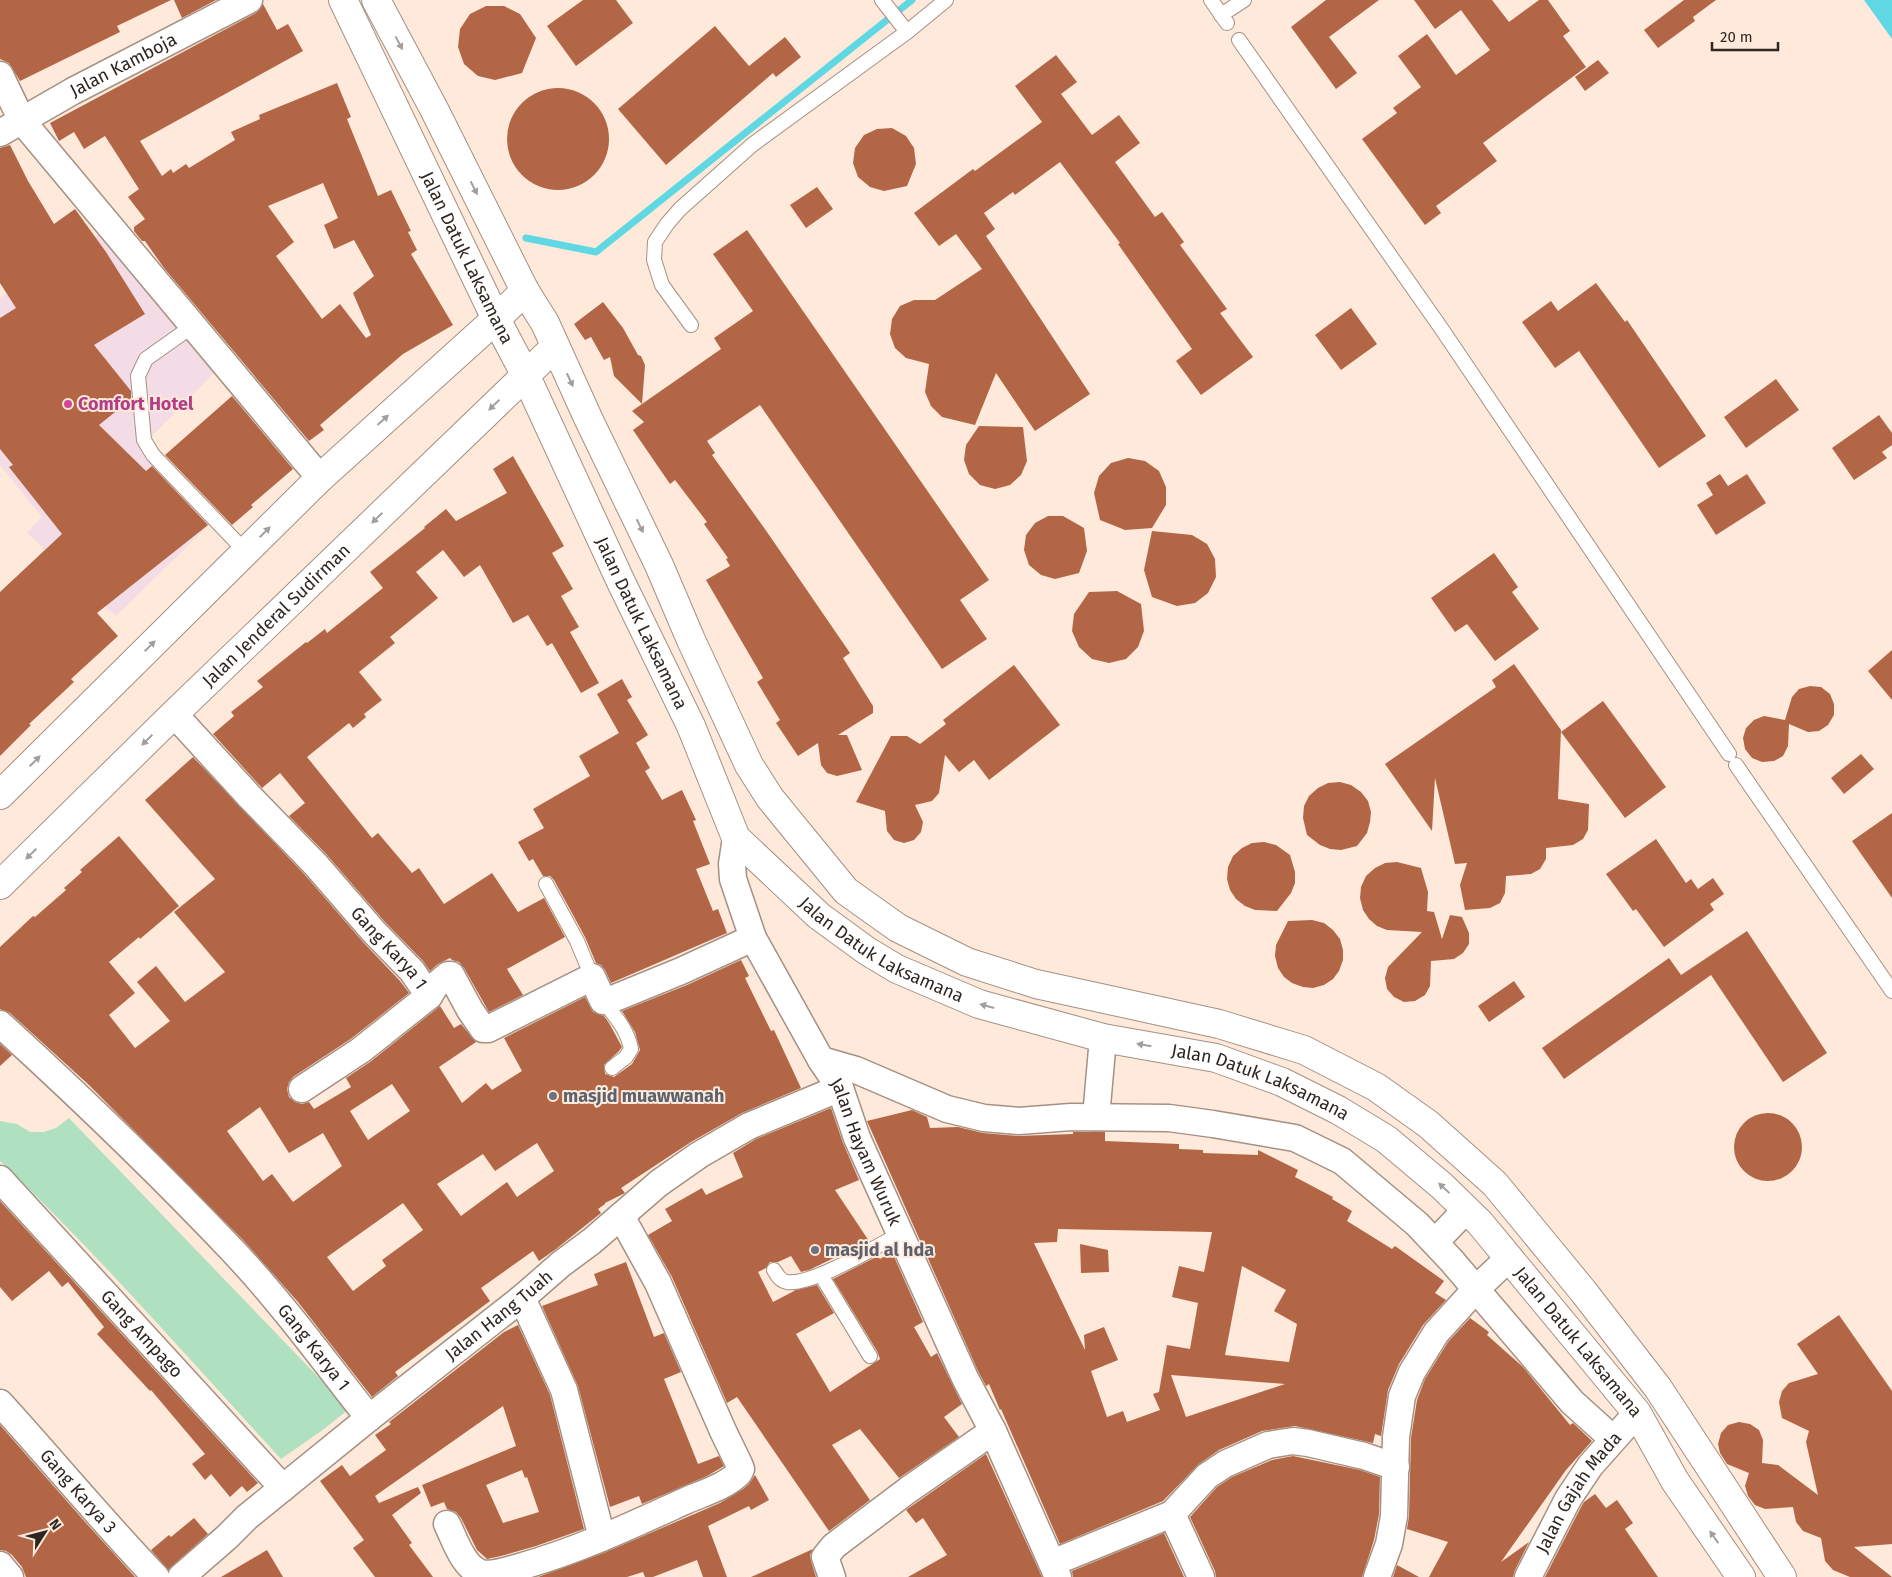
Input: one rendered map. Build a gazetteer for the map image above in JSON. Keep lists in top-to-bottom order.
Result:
{
  "streets": {
    "main road": ["Jalan Datuk Laksamana", "Jalan Jenderal Sudirman"],
    "street": [
      "Jalan Kamboja",
      "Gang Karya 1",
      "Jalan Hayam Wuruk",
      "Jalan Hang Tuah",
      "Gang Ampago",
      "Gang Karya 3",
      "Jalan Gajah Mada"
    ]
  },
  "crossings": [
    ["Jalan Datuk Laksamana", "Jalan Jenderal Sudirman"],
    ["Jalan Datuk Laksamana", "Jalan Hayam Wuruk"],
    ["Jalan Datuk Laksamana", "Jalan Gajah Mada"],
    ["Jalan Jenderal Sudirman", "Gang Karya 1"],
    ["Gang Karya 1", "Jalan Hang Tuah"],
    ["Jalan Hayam Wuruk", "Jalan Hang Tuah"],
    ["Jalan Hang Tuah", "Gang Ampago"]
  ],
  "places": ["Comfort Hotel", "masjid muawwanah", "masjid al hda"],
  "scale_bar": "20 m",
  "north": "top right"
}
